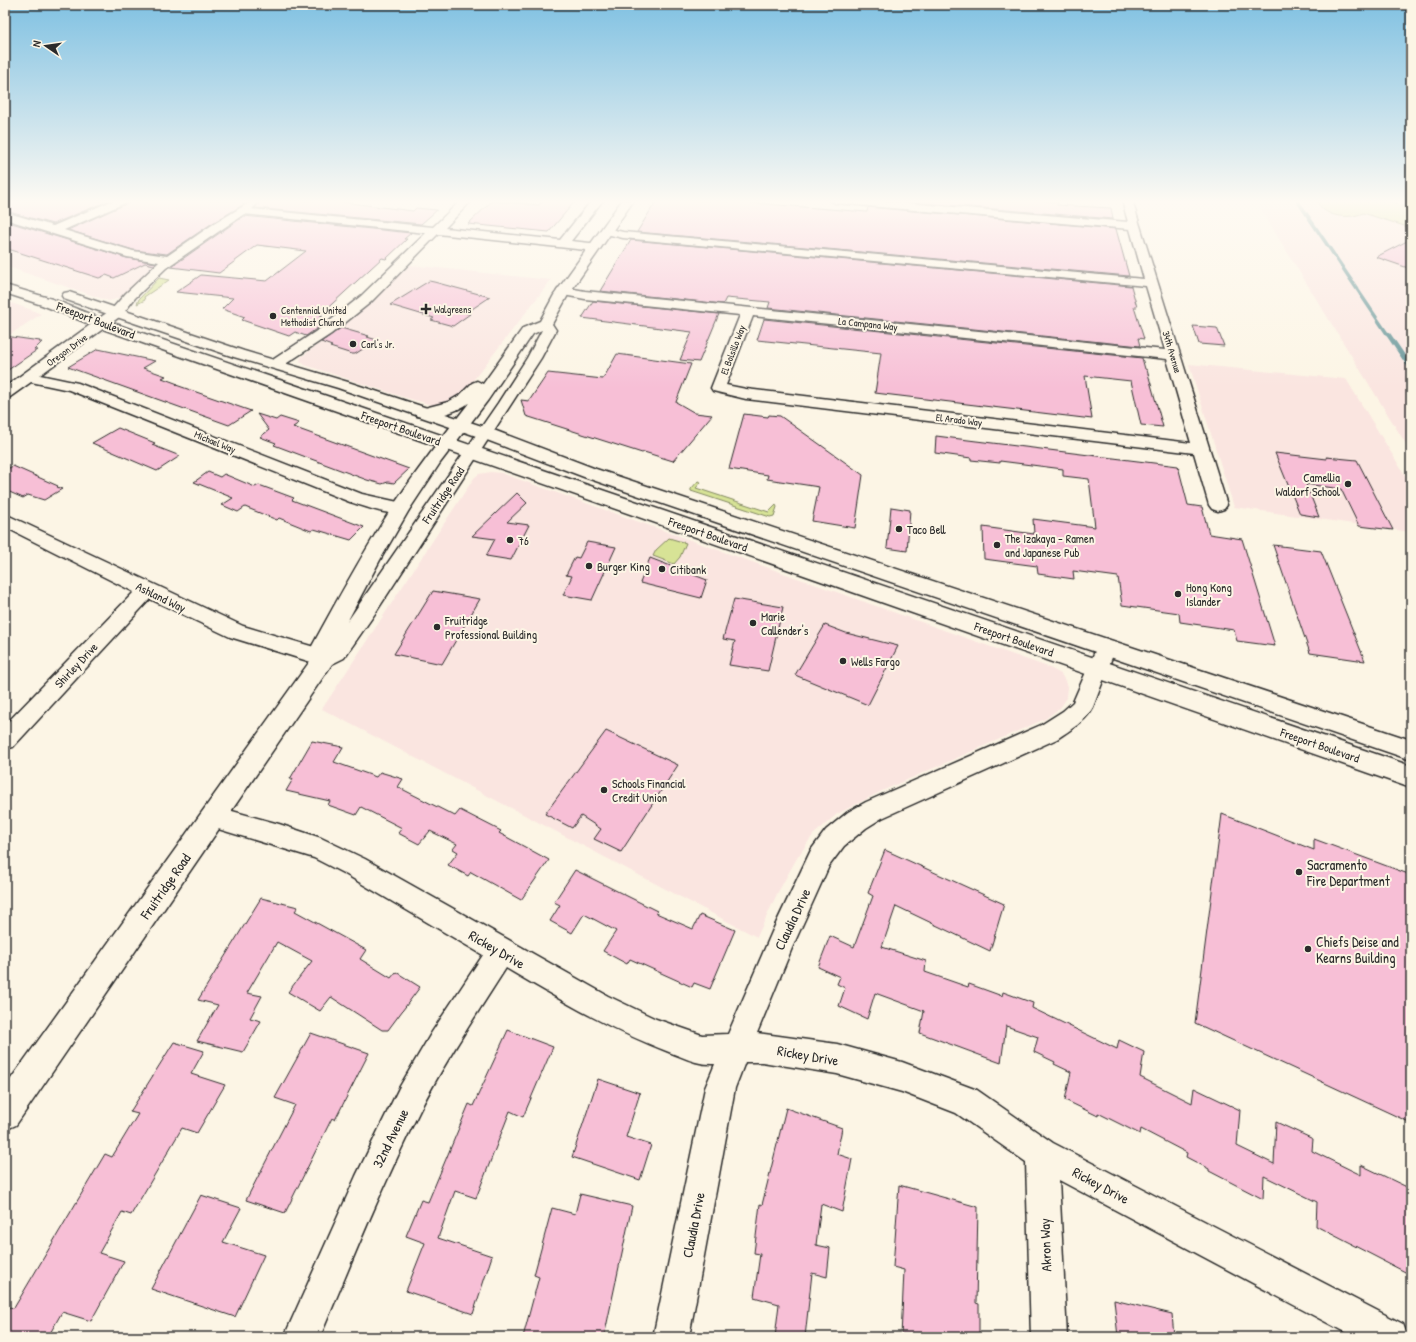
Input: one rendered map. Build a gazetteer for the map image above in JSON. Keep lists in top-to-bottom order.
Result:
{
  "streets": {
    "main road": ["Freeport Boulevard", "Fruitridge Road"],
    "street": [
      "La Campana Way",
      "Oregon Drive",
      "El Bolsillo Way",
      "34th Avenue",
      "El Arado Way",
      "Michael Way",
      "Ashland Way",
      "Shirley Drive",
      "Claudia Drive",
      "Rickey Drive",
      "32nd Avenue",
      "Akron Way"
    ]
  },
  "crossings": [
    ["Freeport Boulevard", "Oregon Drive"],
    ["Freeport Boulevard", "Fruitridge Road"],
    ["Freeport Boulevard", "Claudia Drive"],
    ["La Campana Way", "El Bolsillo Way"],
    ["La Campana Way", "34th Avenue"],
    ["La Campana Way", "Fruitridge Road"],
    ["Oregon Drive", "Michael Way"],
    ["El Bolsillo Way", "El Arado Way"],
    ["34th Avenue", "El Arado Way"],
    ["Michael Way", "Fruitridge Road"],
    ["Fruitridge Road", "Ashland Way"],
    ["Fruitridge Road", "Rickey Drive"],
    ["Ashland Way", "Shirley Drive"],
    ["Claudia Drive", "Rickey Drive"],
    ["Rickey Drive", "32nd Avenue"],
    ["Rickey Drive", "Akron Way"]
  ],
  "places": {
    "health": ["Walgreens"],
    "other": [
      "Centennial United Methodist Church",
      "Carl's Jr.",
      "Camellia Waldorf School",
      "Taco Bell",
      "76",
      "The Izakaya - Ramen and Japanese Pub",
      "Burger King",
      "Citibank",
      "Hong Kong Islander",
      "Marie Callender's",
      "Fruitridge Professional Building",
      "Wells Fargo",
      "Schools Financial Credit Union",
      "Sacramento Fire Department",
      "Chiefs Deise and Kearns Building"
    ]
  },
  "north": "left"
}
